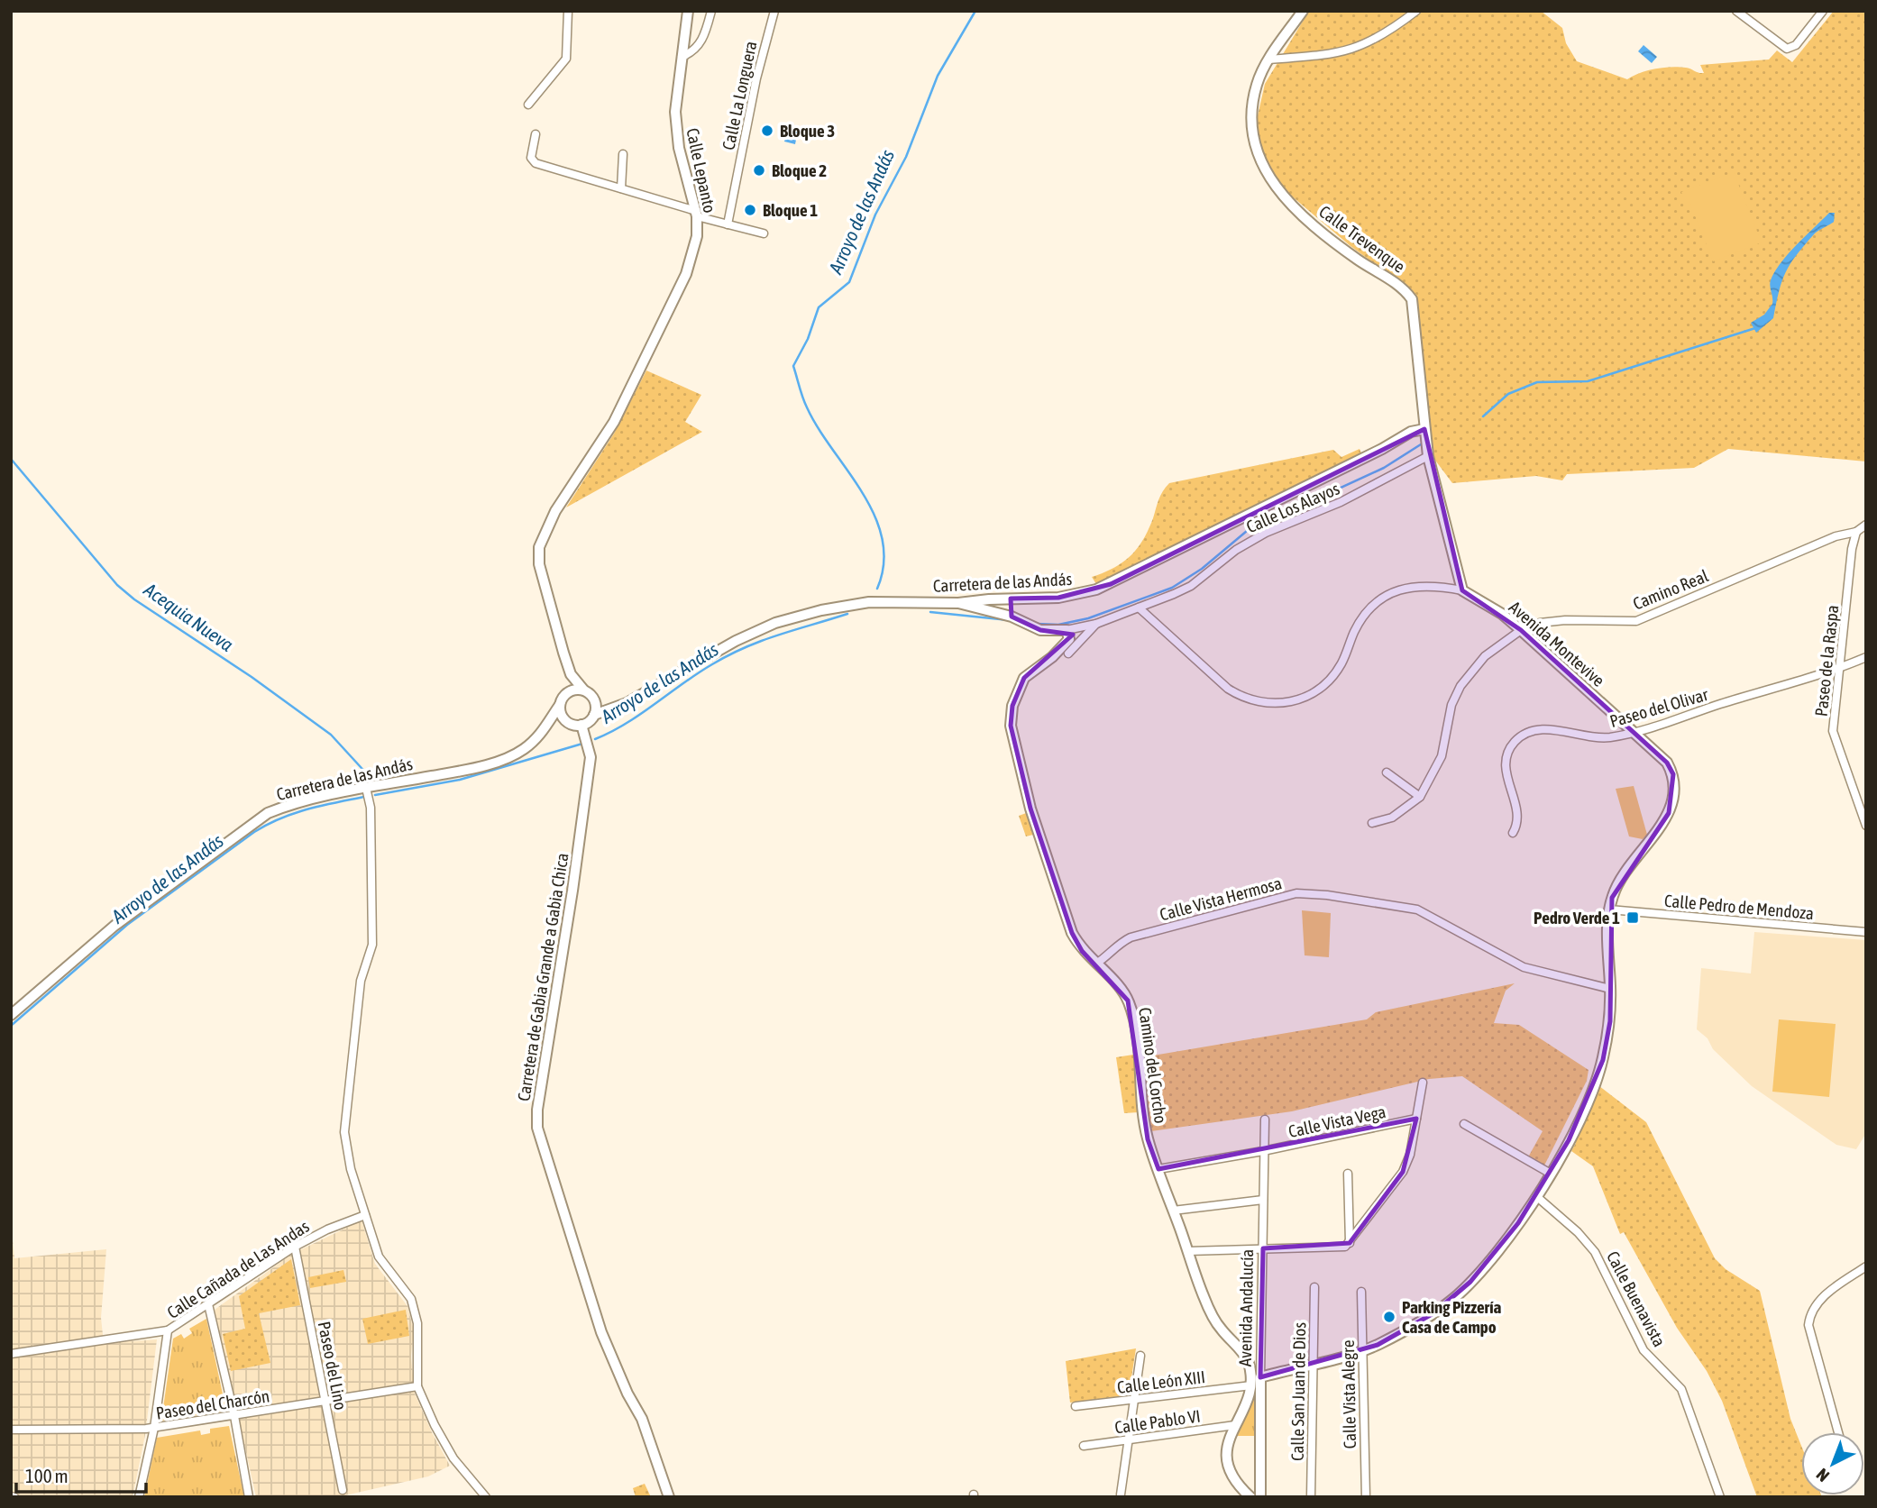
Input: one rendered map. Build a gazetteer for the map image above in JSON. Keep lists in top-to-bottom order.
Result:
{
  "streets": {
    "street": [
      "Calle La Longuera",
      "Calle Lepanto",
      "Calle Trevenque",
      "Calle Los Alayos",
      "Carretera de las Andás",
      "Camino Real",
      "Avenida Montevive",
      "Paseo de la Raspa",
      "Paseo del Olivar",
      "Calle Vista Hermosa",
      "Calle Pedro de Mendoza",
      "Carretera de Gabia Grande a Gabia Chica",
      "Camino del Corcho",
      "Calle Vista Vega",
      "Calle Cañada de Las Andas",
      "Calle Buenavista",
      "Avenida Andalucía",
      "Paseo del Lino",
      "Calle León XIII",
      "Calle San Juan de Dios",
      "Calle Vista Alegre",
      "Paseo del Charcón",
      "Calle Pablo VI"
    ]
  },
  "crossings": [
    ["Calle Trevenque", "Calle Los Alayos"],
    ["Calle Trevenque", "Carretera de las Andás"],
    ["Calle Trevenque", "Avenida Montevive"],
    ["Calle Los Alayos", "Avenida Montevive"],
    ["Calle Los Alayos", "Camino del Corcho"],
    ["Carretera de las Andás", "Carretera de Gabia Grande a Gabia Chica"],
    ["Camino Real", "Avenida Montevive"],
    ["Camino Real", "Paseo de la Raspa"],
    ["Avenida Montevive", "Paseo del Olivar"],
    ["Avenida Montevive", "Calle Vista Hermosa"],
    ["Avenida Montevive", "Calle Pedro de Mendoza"],
    ["Avenida Montevive", "Camino del Corcho"],
    ["Avenida Montevive", "Calle Buenavista"],
    ["Avenida Montevive", "Avenida Andalucía"],
    ["Avenida Montevive", "Calle San Juan de Dios"],
    ["Avenida Montevive", "Calle Vista Alegre"],
    ["Paseo de la Raspa", "Paseo del Olivar"],
    ["Calle Vista Hermosa", "Camino del Corcho"],
    ["Camino del Corcho", "Calle Vista Vega"],
    ["Camino del Corcho", "Calle León XIII"],
    ["Calle Vista Vega", "Avenida Andalucía"],
    ["Calle Cañada de Las Andas", "Paseo del Lino"],
    ["Paseo del Lino", "Paseo del Charcón"]
  ],
  "water": ["Arroyo de las Andás", "Acequia Nueva"],
  "places": {
    "other": [
      "Bloque 3",
      "Bloque 2",
      "Bloque 1",
      "Parking Pizzería Casa de Campo"
    ],
    "transit": ["Pedro Verde 1"]
  },
  "scale_bar": "100 m",
  "north": "bottom left"
}
